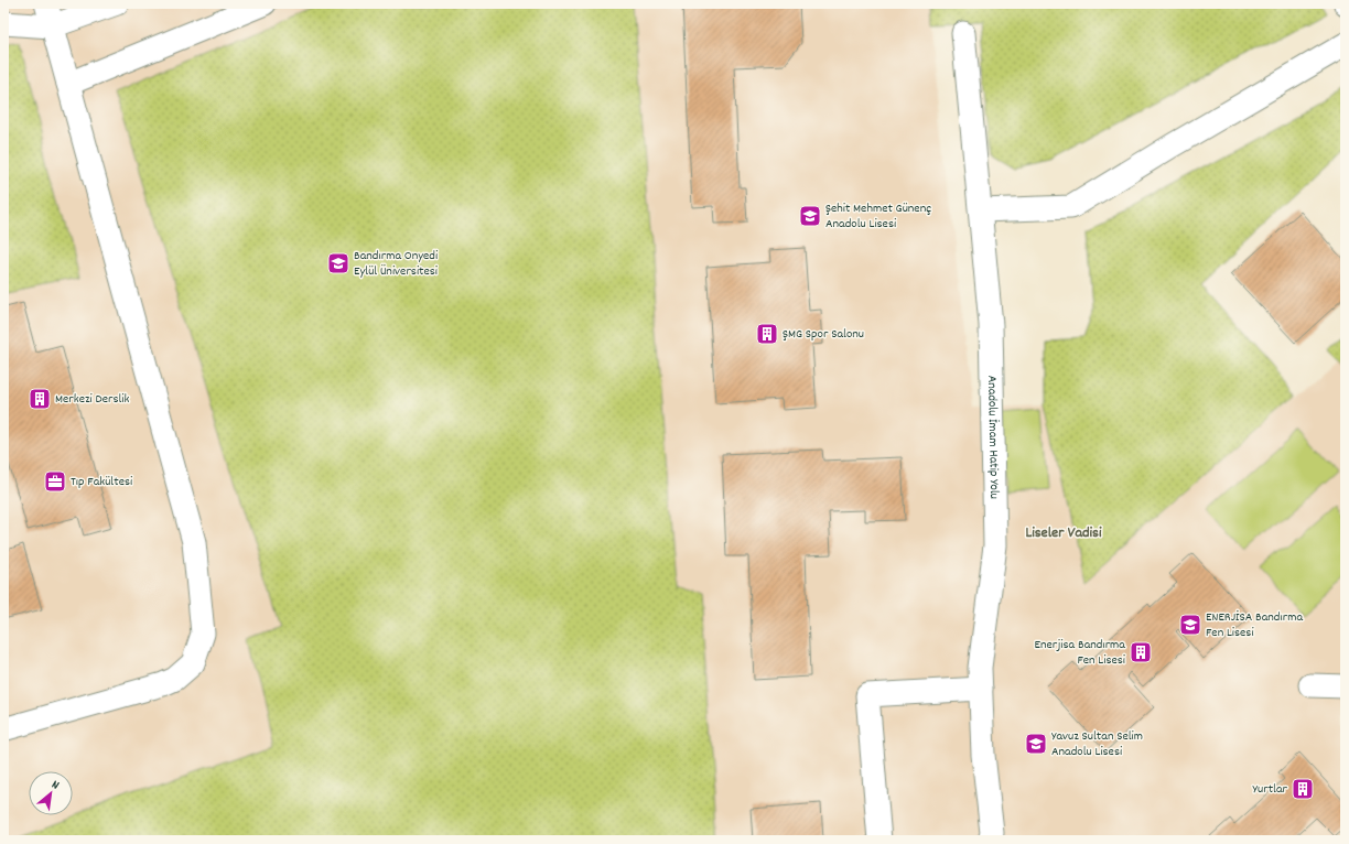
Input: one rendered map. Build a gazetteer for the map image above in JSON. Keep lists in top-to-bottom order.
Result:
{
  "streets": {
    "lane": ["Anadolu İmam Hatip Yolu"]
  },
  "districts": ["Liseler Vadisi"],
  "places": {
    "school or university": [
      "Şehit Mehmet Günenç Anadolu Lisesi",
      "Bandırma Onyedi Eylül Üniversitesi",
      "ENERJİSA Bandırma Fen Lisesi",
      "Yavuz Sultan Selim Anadolu Lisesi"
    ],
    "building": [
      "ŞMG Spor Salonu",
      "Merkezi Derslik",
      "Enerjisa Bandırma Fen Lisesi",
      "Yurtlar"
    ],
    "office": ["Tıp Fakültesi"]
  },
  "north": "top right"
}
